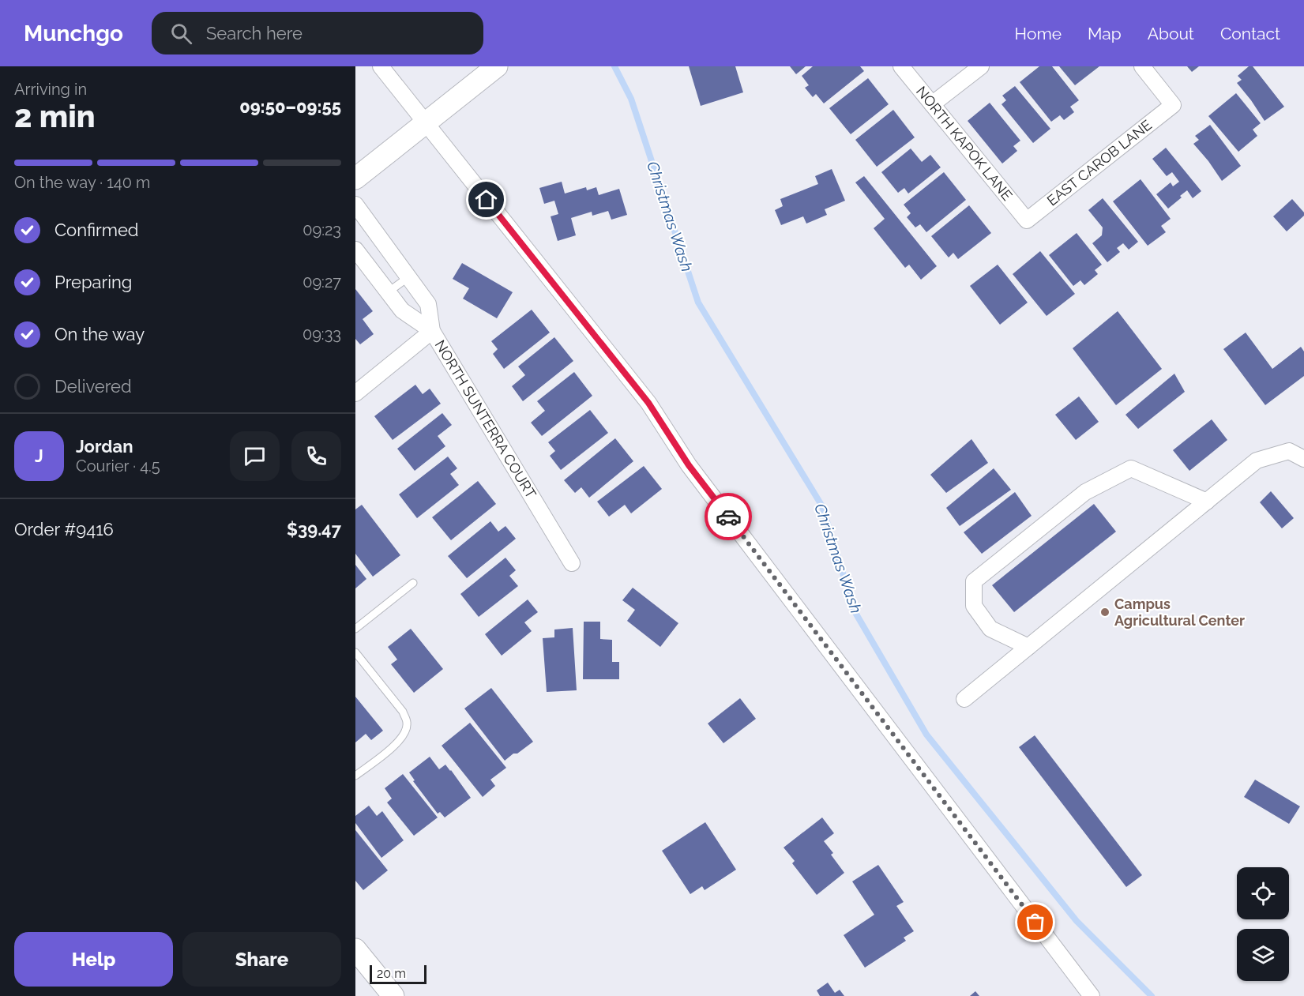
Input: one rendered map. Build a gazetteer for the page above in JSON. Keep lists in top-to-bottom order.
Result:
{
  "streets": {
    "street": ["NORTH KAPOK LANE", "EAST CAROB LANE", "NORTH SUNTERRA COURT"]
  },
  "crossings": [
    ["NORTH KAPOK LANE", "EAST CAROB LANE"]
  ],
  "water": ["Christmas Wash"],
  "places": ["Campus Agricultural Center"],
  "scale_bar": "20 m",
  "page": {
    "header": "Munchgo",
    "search": "Search here",
    "nav": [
      "Home",
      "Map",
      "About",
      "Contact"
    ],
    "heading": ["2 min", "Arriving in", "09:50–09:55"],
    "panel": [
      "Jordan",
      "Courier · 4.5",
      "Order #9416",
      "$39.47"
    ],
    "bar": "On the way · 140 m",
    "list": [
      ["Confirmed", "09:23"],
      ["Preparing", "09:27"],
      ["On the way", "09:33"],
      "Delivered"
    ],
    "round": "J",
    "buttons": ["Help", "Share"],
    "scale": "20 m"
  }
}
